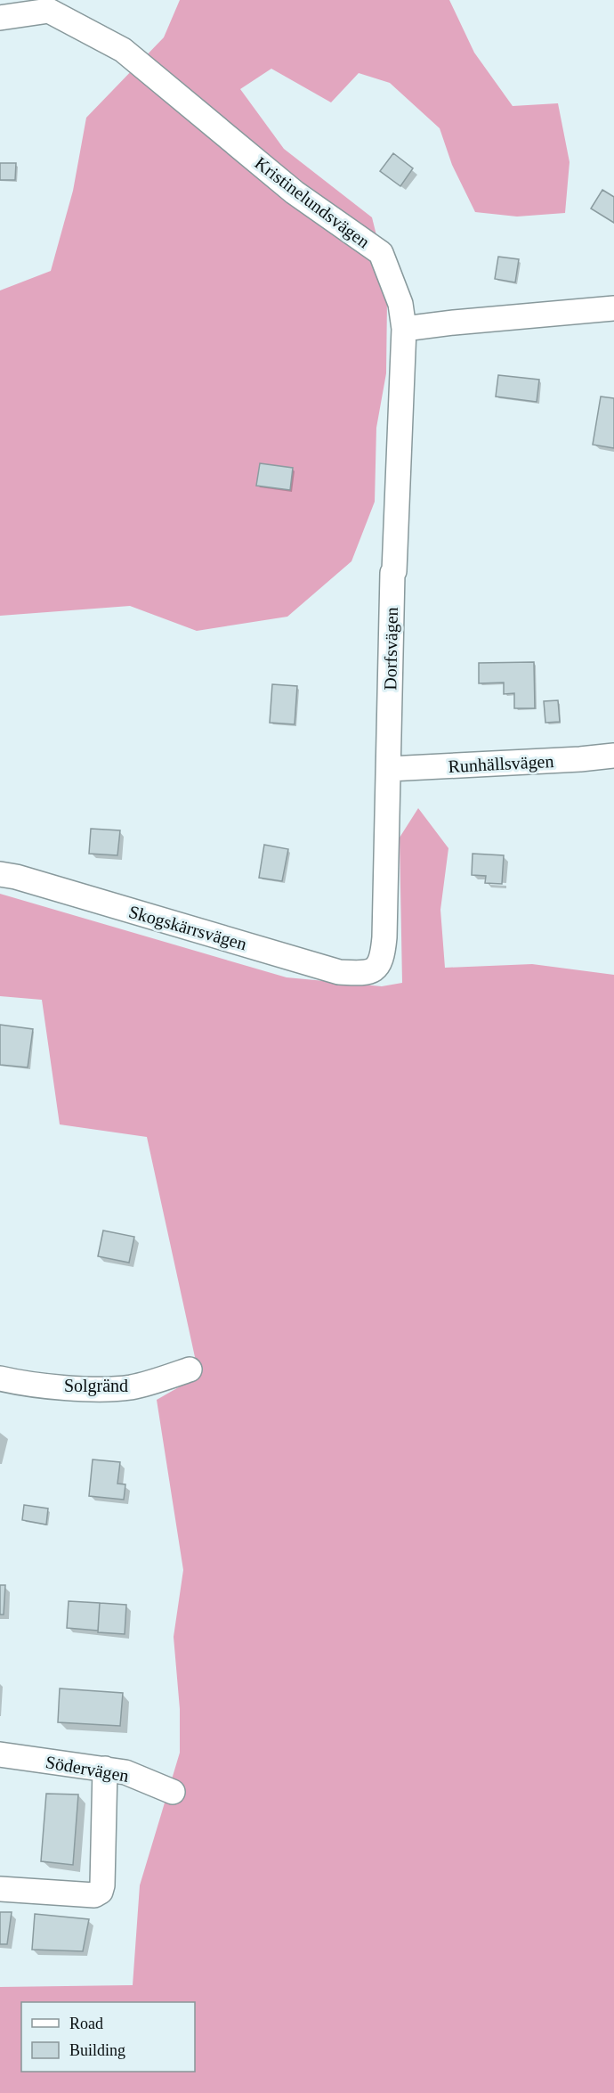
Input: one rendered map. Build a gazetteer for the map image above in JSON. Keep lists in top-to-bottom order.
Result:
{
  "streets": {
    "street": [
      "Kristinelundsvägen",
      "Dorfsvägen",
      "Runhällsvägen",
      "Skogskärrsvägen",
      "Solgränd",
      "Södervägen"
    ]
  },
  "crossings": [
    ["Kristinelundsvägen", "Dorfsvägen"],
    ["Dorfsvägen", "Runhällsvägen"],
    ["Dorfsvägen", "Skogskärrsvägen"]
  ],
  "legend": ["Road", "Building"]
}
